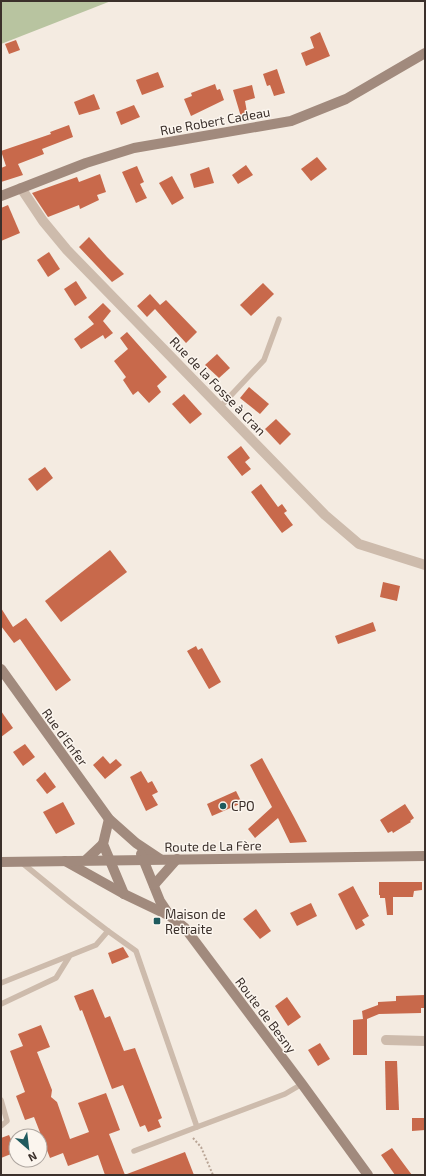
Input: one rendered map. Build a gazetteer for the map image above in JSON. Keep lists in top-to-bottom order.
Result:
{
  "streets": {
    "main road": [
      "Rue Robert Cadeau",
      "Rue d'Enfer",
      "Route de La Fère",
      "Route de Besny"
    ],
    "street": ["Rue de la Fosse à Cran"]
  },
  "crossings": [
    ["Rue Robert Cadeau", "Rue de la Fosse à Cran"],
    ["Rue d'Enfer", "Route de La Fère"],
    ["Route de La Fère", "Route de Besny"]
  ],
  "places": {
    "other": ["CPO"],
    "transit": ["Maison de Retraite"]
  },
  "north": "bottom right"
}
